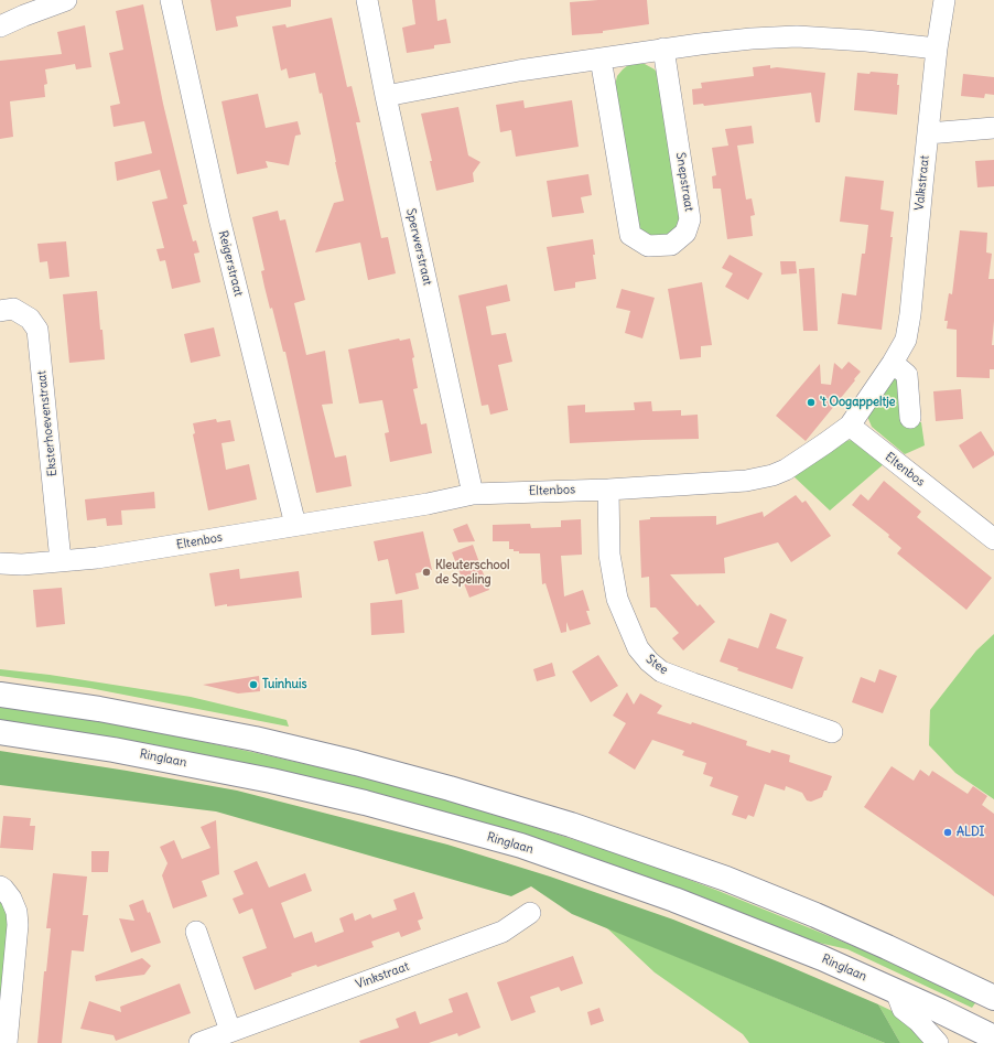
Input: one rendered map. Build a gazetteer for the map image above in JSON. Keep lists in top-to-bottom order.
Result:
{
  "streets": {
    "highway": ["Ringlaan"],
    "street": [
      "Snepstraat",
      "Valkstraat",
      "Sperwerstraat",
      "Reigerstraat",
      "Eksterhoevenstraat",
      "Eltenbos",
      "Stee",
      "Vinkstraat"
    ]
  },
  "crossings": [
    ["Valkstraat", "Eltenbos"],
    ["Sperwerstraat", "Eltenbos"],
    ["Reigerstraat", "Eltenbos"],
    ["Eksterhoevenstraat", "Eltenbos"],
    ["Eltenbos", "Stee"]
  ],
  "places": [
    "'t Oogappeltje",
    "Kleuterschool de Speling",
    "Tuinhuis",
    "ALDI"
  ]
}
